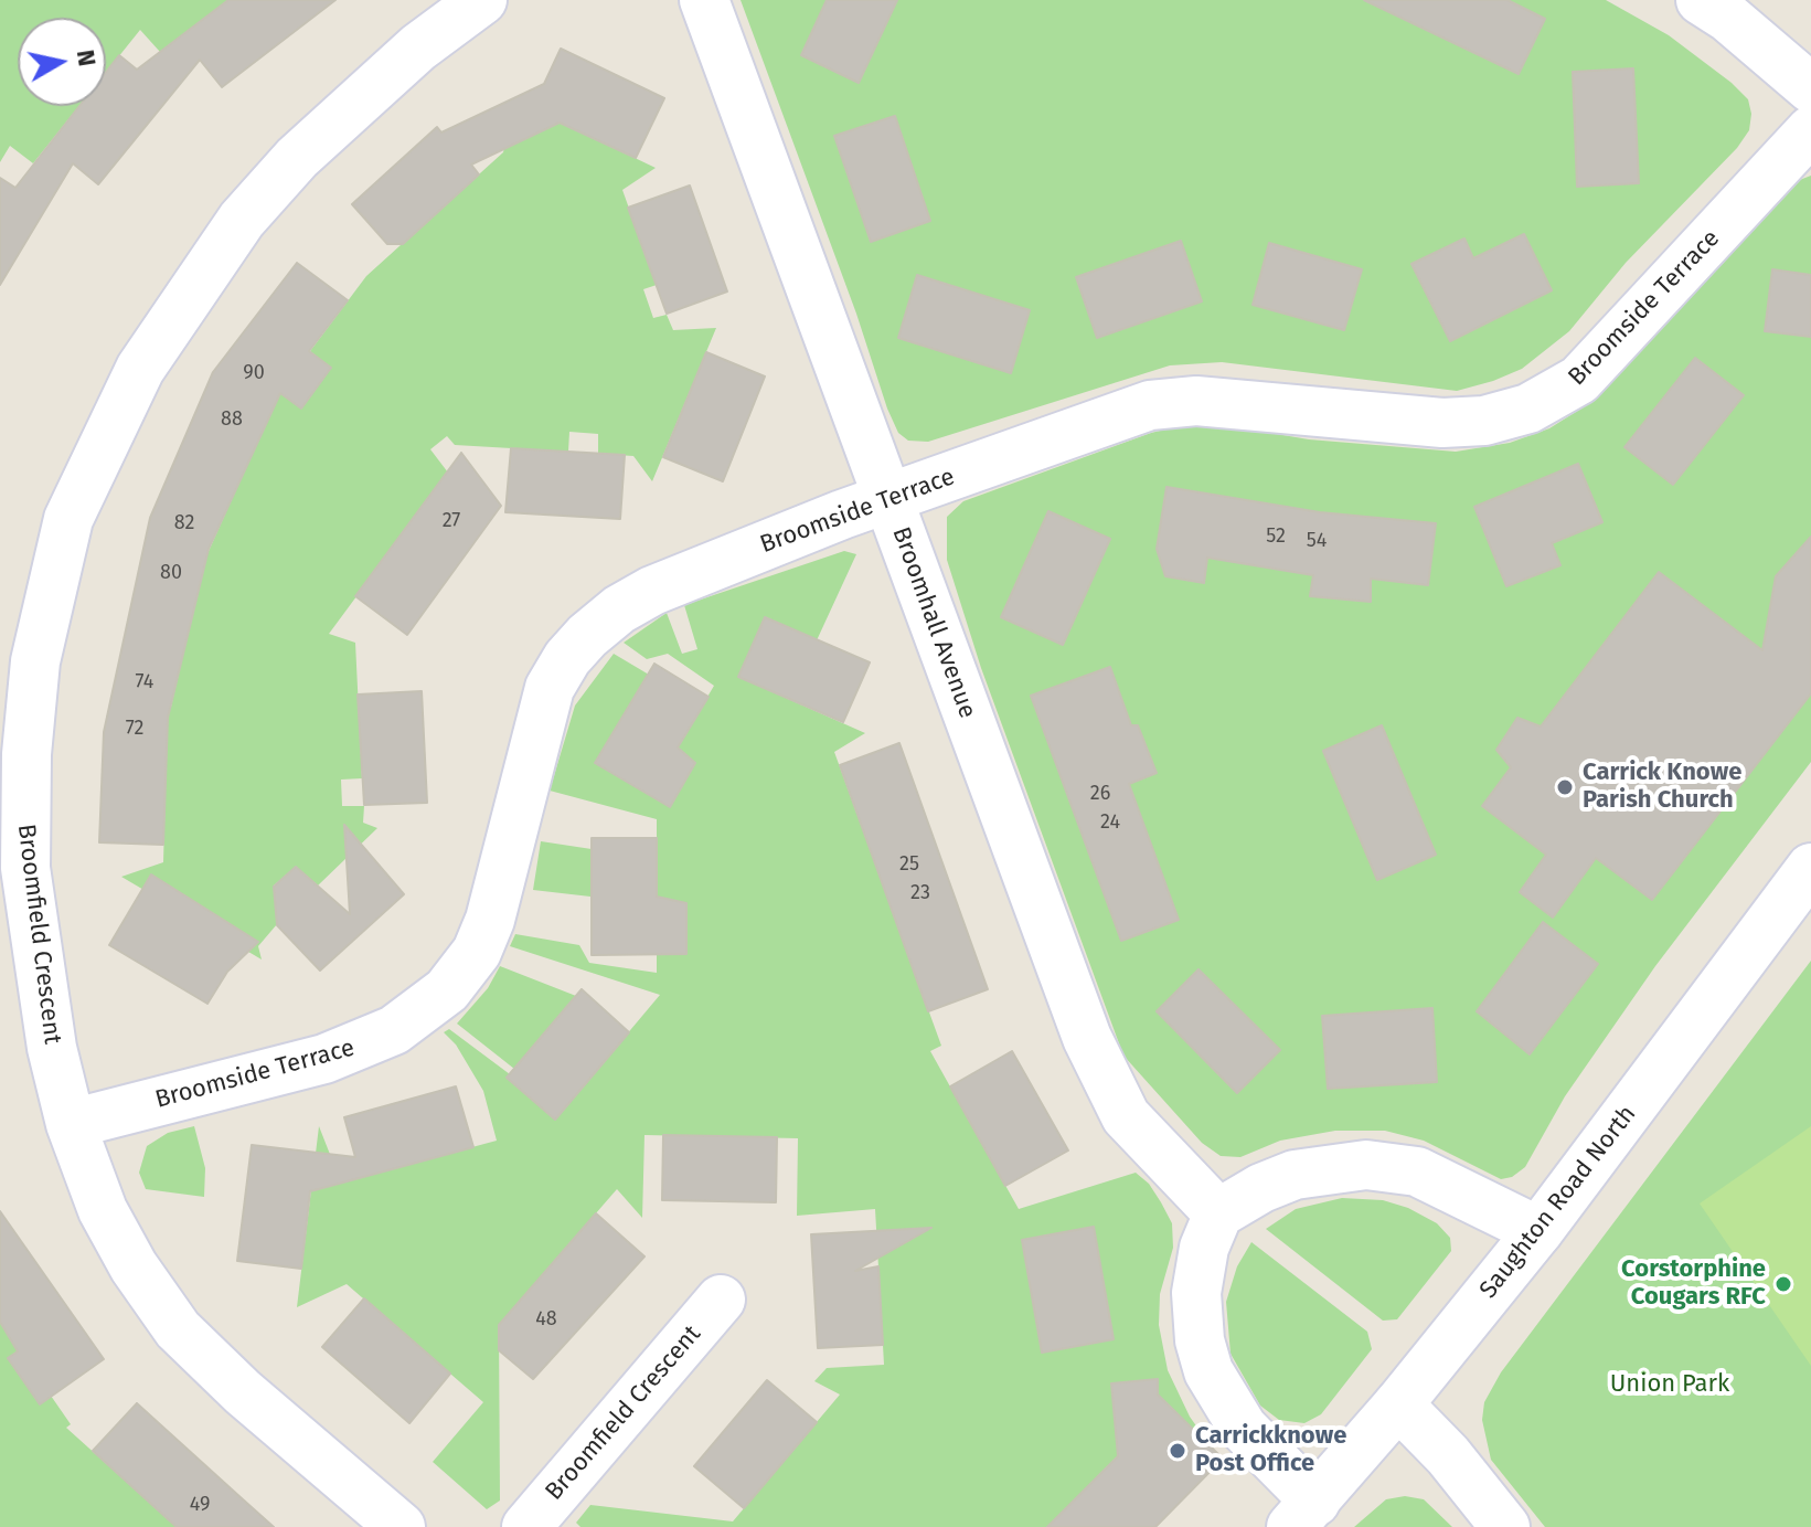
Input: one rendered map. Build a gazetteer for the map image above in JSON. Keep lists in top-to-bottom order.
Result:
{
  "streets": {
    "street": [
      "Broomside Terrace",
      "Broomhall Avenue",
      "Broomfield Crescent",
      "Saughton Road North"
    ]
  },
  "crossings": [
    ["Broomside Terrace", "Broomhall Avenue"],
    ["Broomside Terrace", "Broomfield Crescent"]
  ],
  "parks": ["Union Park"],
  "places": ["Carrick Knowe Parish Church", "Corstorphine Cougars RFC", "Carrickknowe Post Office"],
  "house_numbers": [
    "90",
    "88",
    "27",
    "82",
    "52",
    "54",
    "80",
    "74",
    "72",
    "26",
    "24",
    "25",
    "23",
    "48",
    "49"
  ],
  "north": "right"
}
